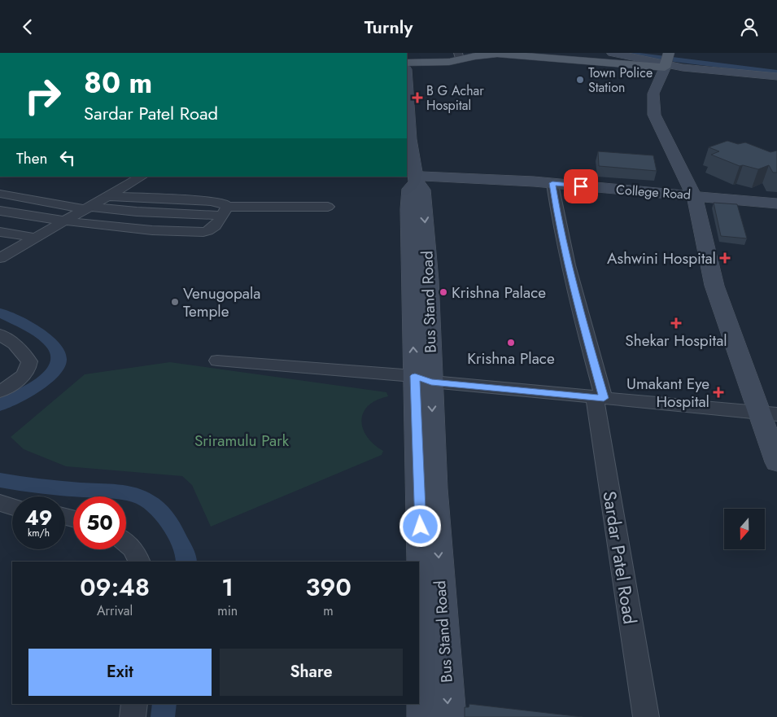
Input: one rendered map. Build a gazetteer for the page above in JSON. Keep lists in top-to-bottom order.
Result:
{
  "streets": {
    "main road": ["College Road", "Bus Stand Road"],
    "street": ["Sardar Patel Road"]
  },
  "crossings": [
    ["College Road", "Bus Stand Road"],
    ["College Road", "Sardar Patel Road"]
  ],
  "parks": ["Sriramulu Park"],
  "places": {
    "other": [
      "Town Police Station",
      "Krishna Palace",
      "Venugopala Temple",
      "Krishna Place"
    ],
    "health": [
      "B G Achar Hospital",
      "Ashwini Hospital",
      "Shekar Hospital",
      "Umakant Eye Hospital"
    ]
  },
  "north": "bottom",
  "page": {
    "header": "Turnly",
    "turn": ["80 m", "Sardar Patel Road"],
    "then": "Then",
    "speed": "49 km/h",
    "limit": "50",
    "eta": [
      "09:48",
      "Arrival",
      "1",
      "min",
      "390",
      "m"
    ],
    "buttons": ["Exit", "Share"]
  }
}
